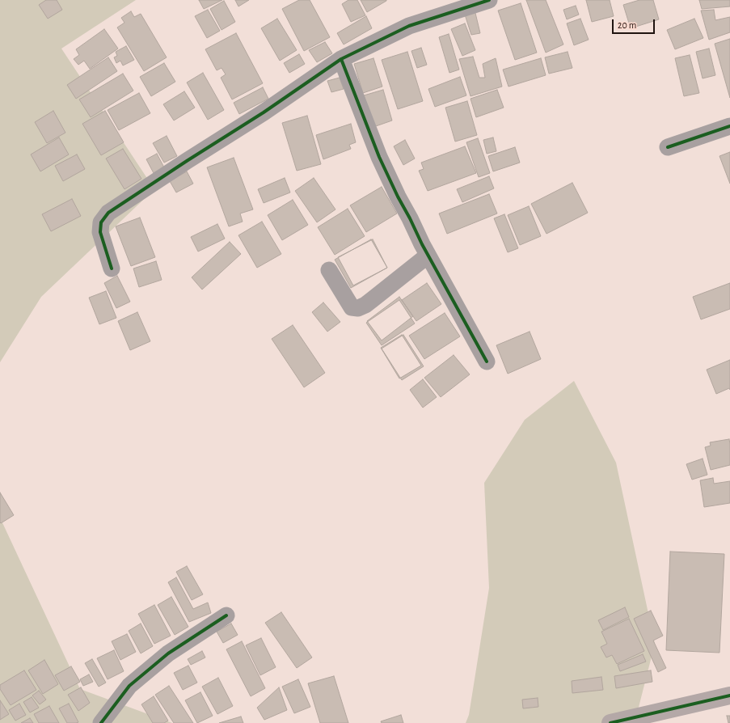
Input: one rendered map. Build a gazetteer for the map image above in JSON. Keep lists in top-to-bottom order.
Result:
{
  "scale_bar": "20 m"
}
